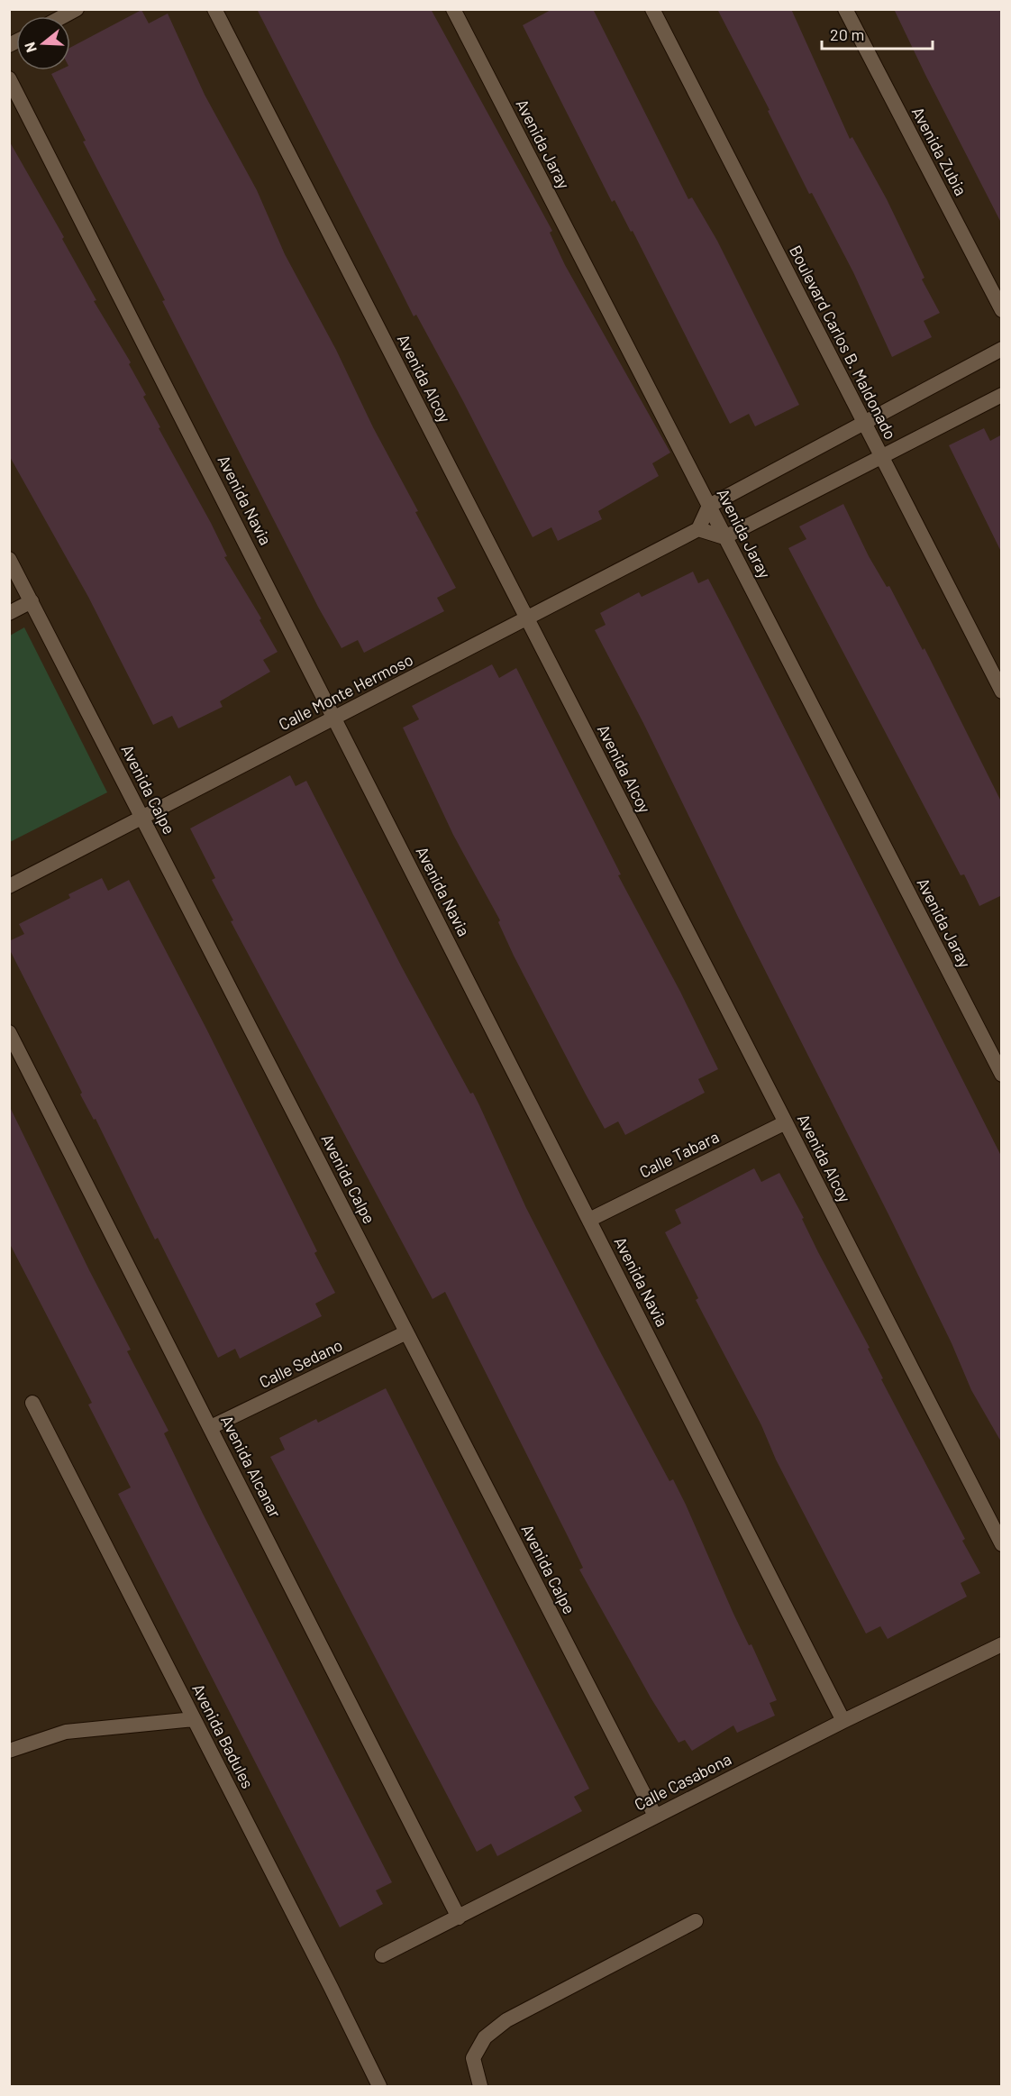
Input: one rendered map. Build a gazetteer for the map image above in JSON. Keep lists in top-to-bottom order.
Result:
{
  "streets": {
    "street": [
      "Avenida Jaray",
      "Avenida Zubia",
      "Boulevard Carlos B. Maldonado",
      "Avenida Alcoy",
      "Avenida Navia",
      "Calle Monte Hermoso",
      "Avenida Calpe",
      "Calle Tabara",
      "Calle Sedano",
      "Avenida Alcanar",
      "Avenida Badules",
      "Calle Casabona"
    ]
  },
  "crossings": [
    ["Avenida Alcoy", "Calle Monte Hermoso"],
    ["Avenida Alcoy", "Calle Tabara"],
    ["Avenida Navia", "Calle Monte Hermoso"],
    ["Avenida Navia", "Calle Tabara"],
    ["Avenida Navia", "Calle Casabona"],
    ["Calle Monte Hermoso", "Avenida Calpe"],
    ["Avenida Calpe", "Calle Sedano"],
    ["Avenida Calpe", "Calle Casabona"],
    ["Calle Sedano", "Avenida Alcanar"],
    ["Avenida Alcanar", "Calle Casabona"]
  ],
  "scale_bar": "20 m",
  "north": "left"
}
